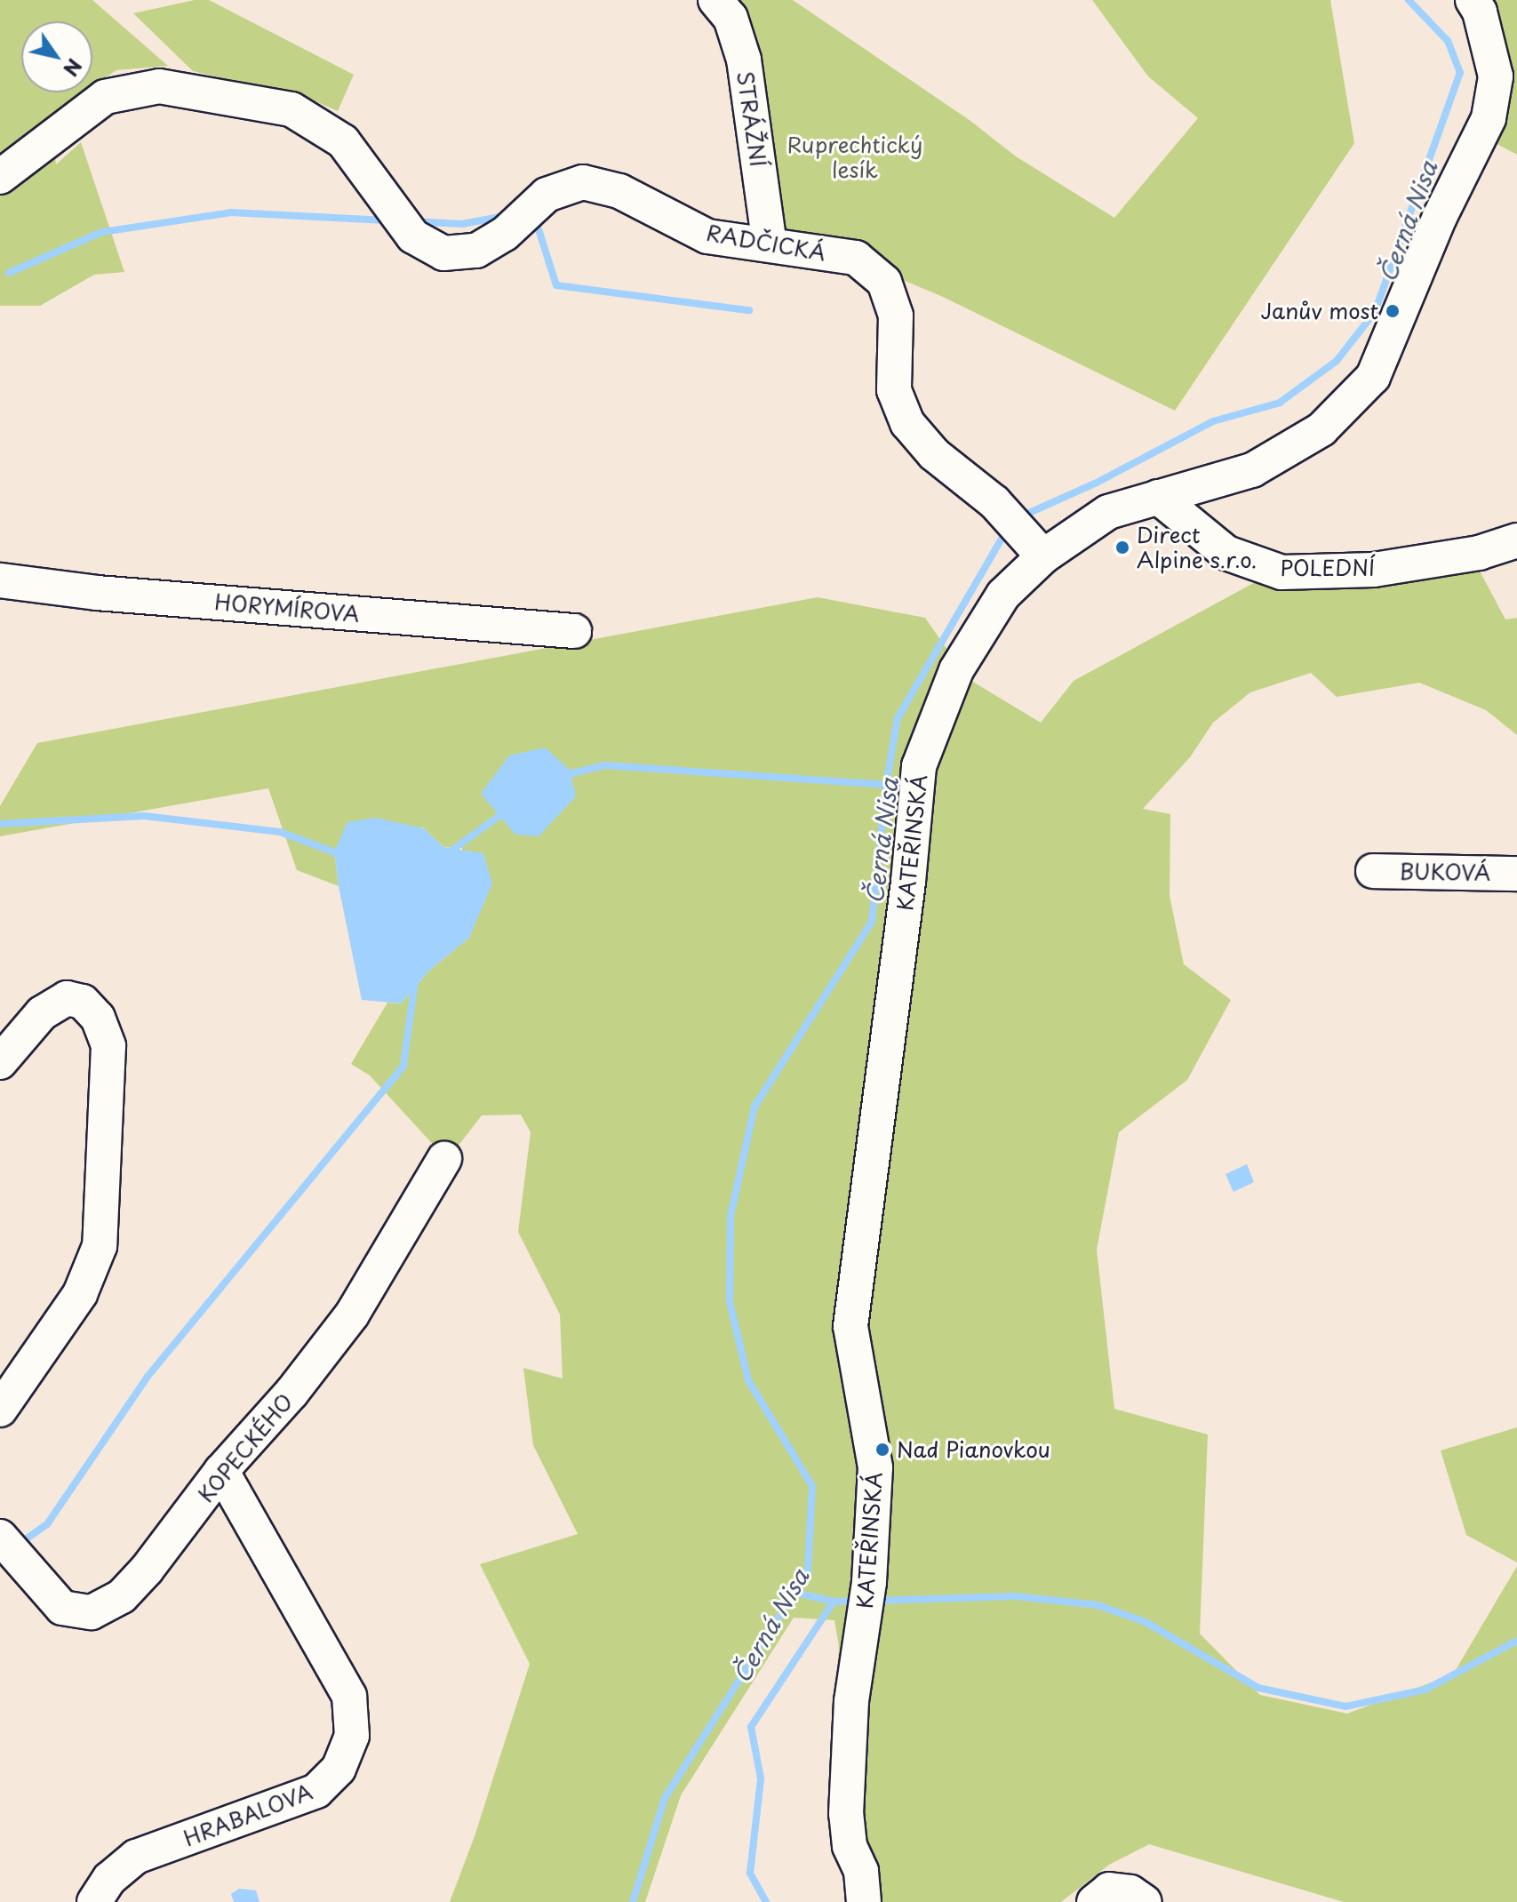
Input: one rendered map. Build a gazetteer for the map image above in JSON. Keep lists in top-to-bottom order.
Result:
{
  "streets": {
    "street": [
      "STRÁŽNÍ",
      "RADČICKÁ",
      "POLEDNÍ",
      "HORYMÍROVA",
      "KATEŘINSKÁ",
      "BUKOVÁ",
      "KOPECKÉHO",
      "HRABALOVA"
    ]
  },
  "crossings": [
    ["STRÁŽNÍ", "RADČICKÁ"],
    ["RADČICKÁ", "KATEŘINSKÁ"],
    ["POLEDNÍ", "KATEŘINSKÁ"],
    ["KOPECKÉHO", "HRABALOVA"]
  ],
  "water": ["Černá Nisa"],
  "parks": ["Ruprechtický lesík"],
  "places": ["Janův most", "Direct Alpine s.r.o.", "Nad Pianovkou"],
  "north": "bottom right"
}
